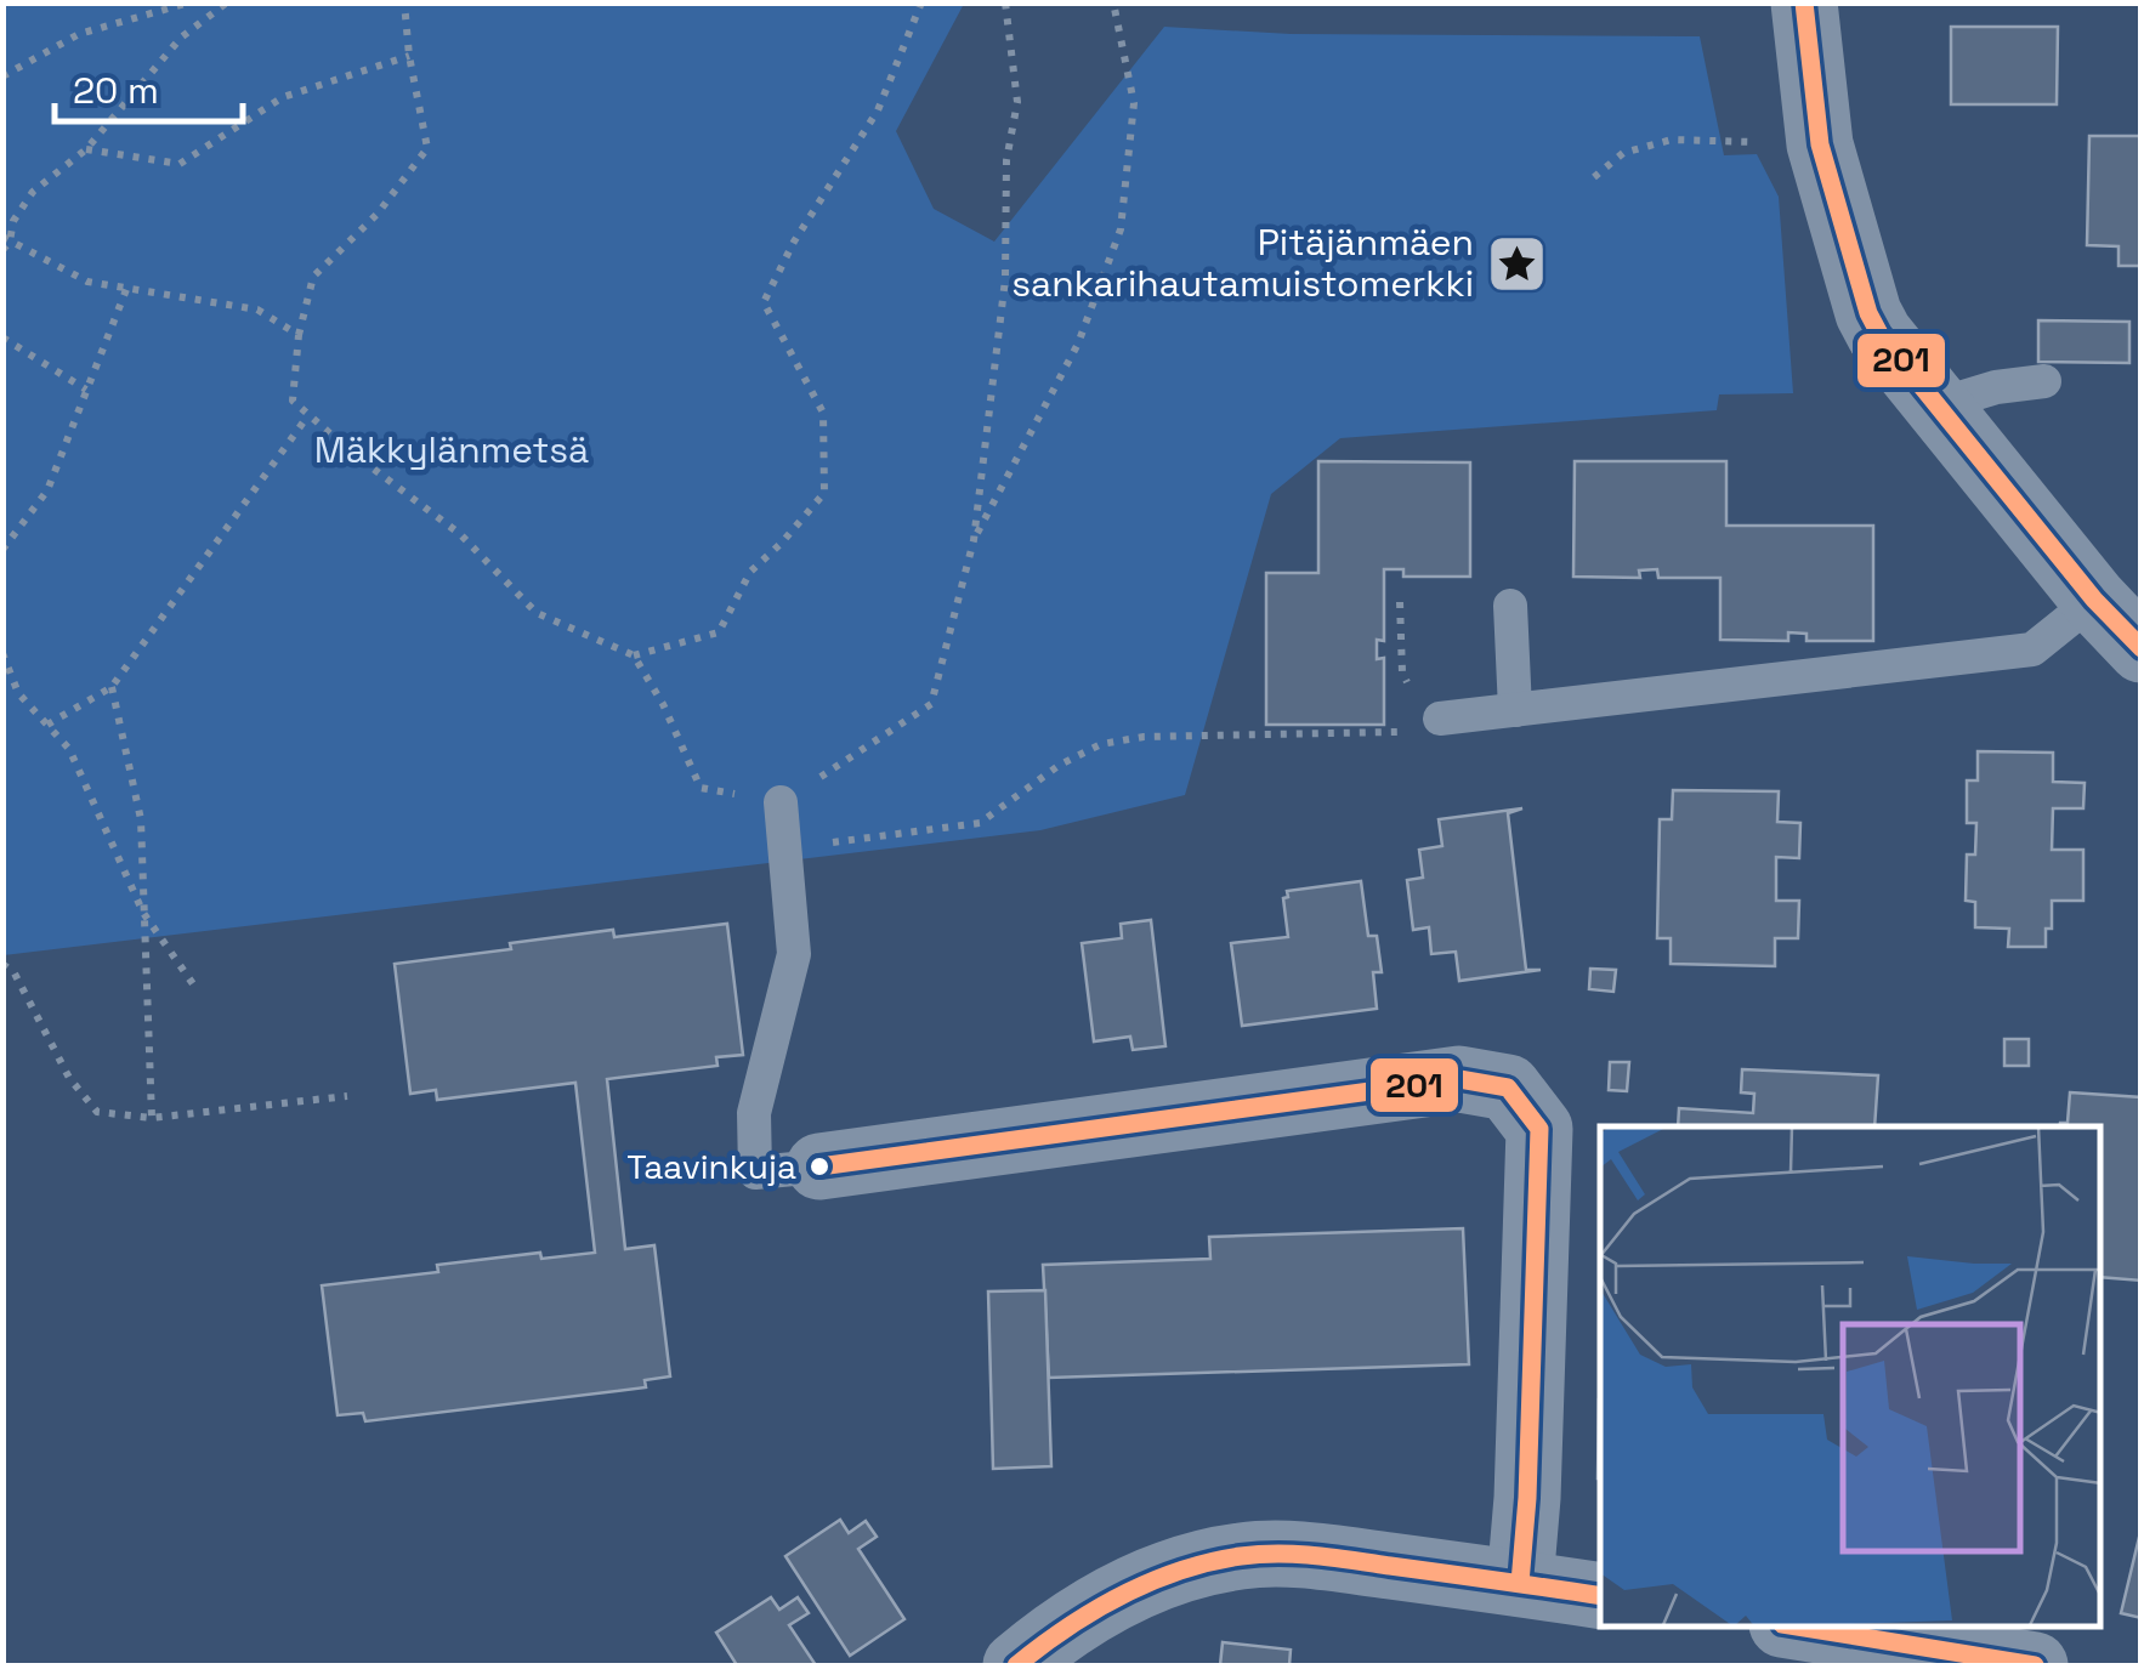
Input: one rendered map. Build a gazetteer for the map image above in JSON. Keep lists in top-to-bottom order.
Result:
{
  "parks": ["Mäkkylänmetsä"],
  "places": {
    "place": ["Pitäjänmäen sankarihautamuistomerkki"],
    "other": ["Taavinkuja"]
  },
  "lines": ["transit line 201"],
  "scale_bar": "20 m"
}
